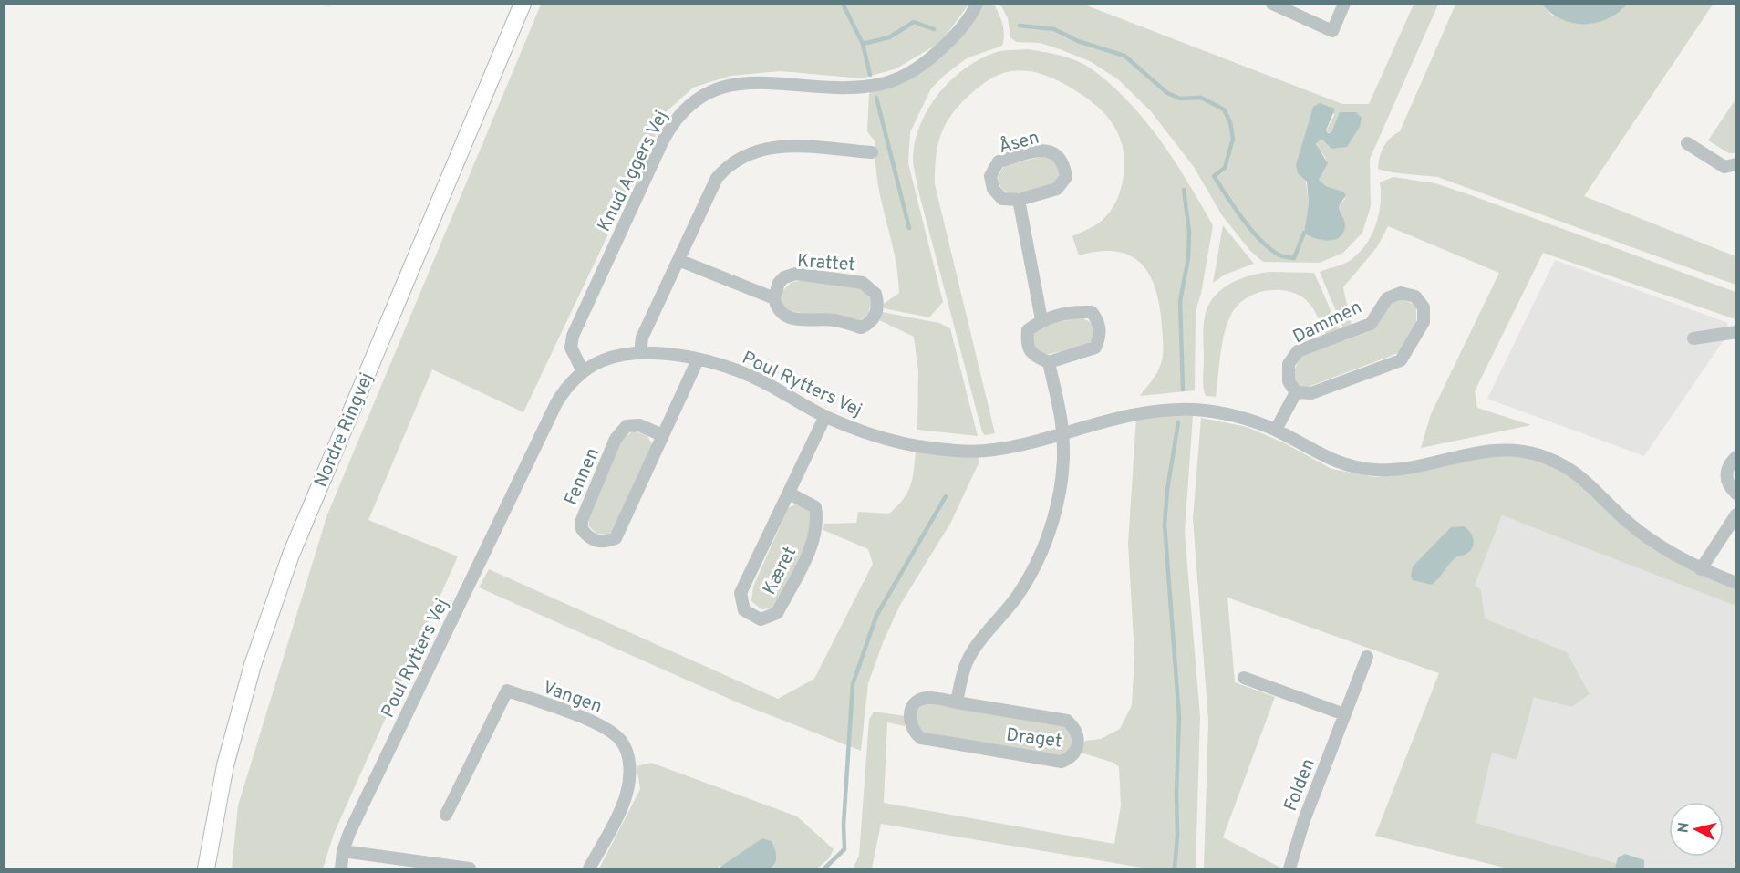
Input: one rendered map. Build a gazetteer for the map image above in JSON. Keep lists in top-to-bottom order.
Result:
{
  "streets": {
    "main road": ["Nordre Ringvej"],
    "street": [
      "Åsen",
      "Knud Aggers Vej",
      "Krattet",
      "Dammen",
      "Poul Rytters Vej",
      "Fennen",
      "Kæret",
      "Vangen",
      "Draget",
      "Folden"
    ]
  },
  "crossings": [
    ["Knud Aggers Vej", "Poul Rytters Vej"],
    ["Poul Rytters Vej", "Fennen"],
    ["Poul Rytters Vej", "Kæret"]
  ],
  "north": "left"
}
